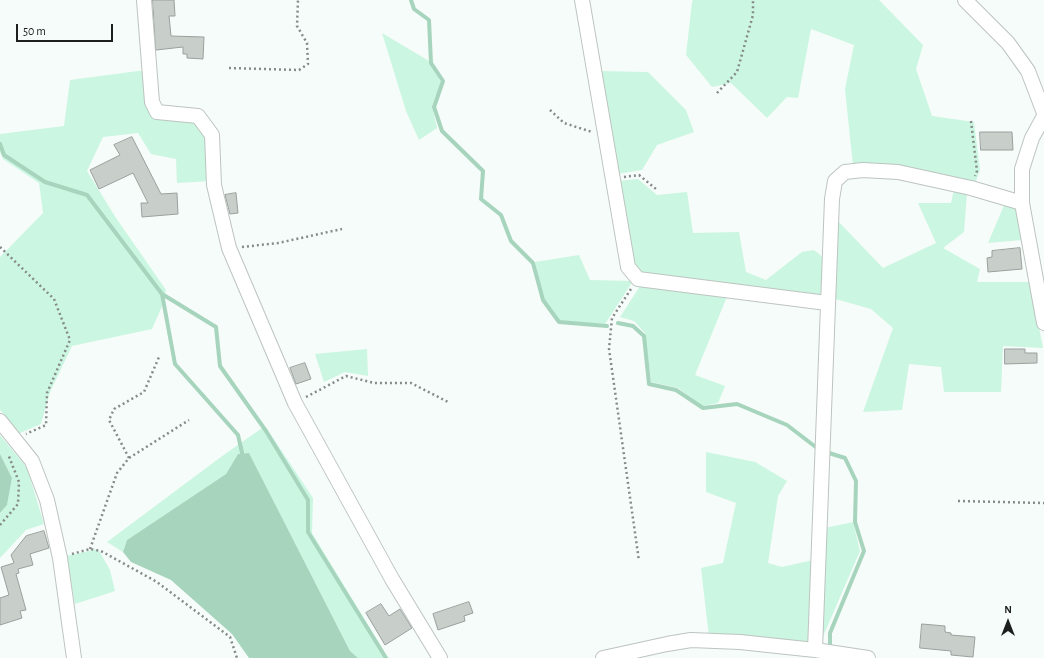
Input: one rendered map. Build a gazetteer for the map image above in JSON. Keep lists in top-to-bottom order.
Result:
{
  "scale_bar": "50 m",
  "north": "top"
}
